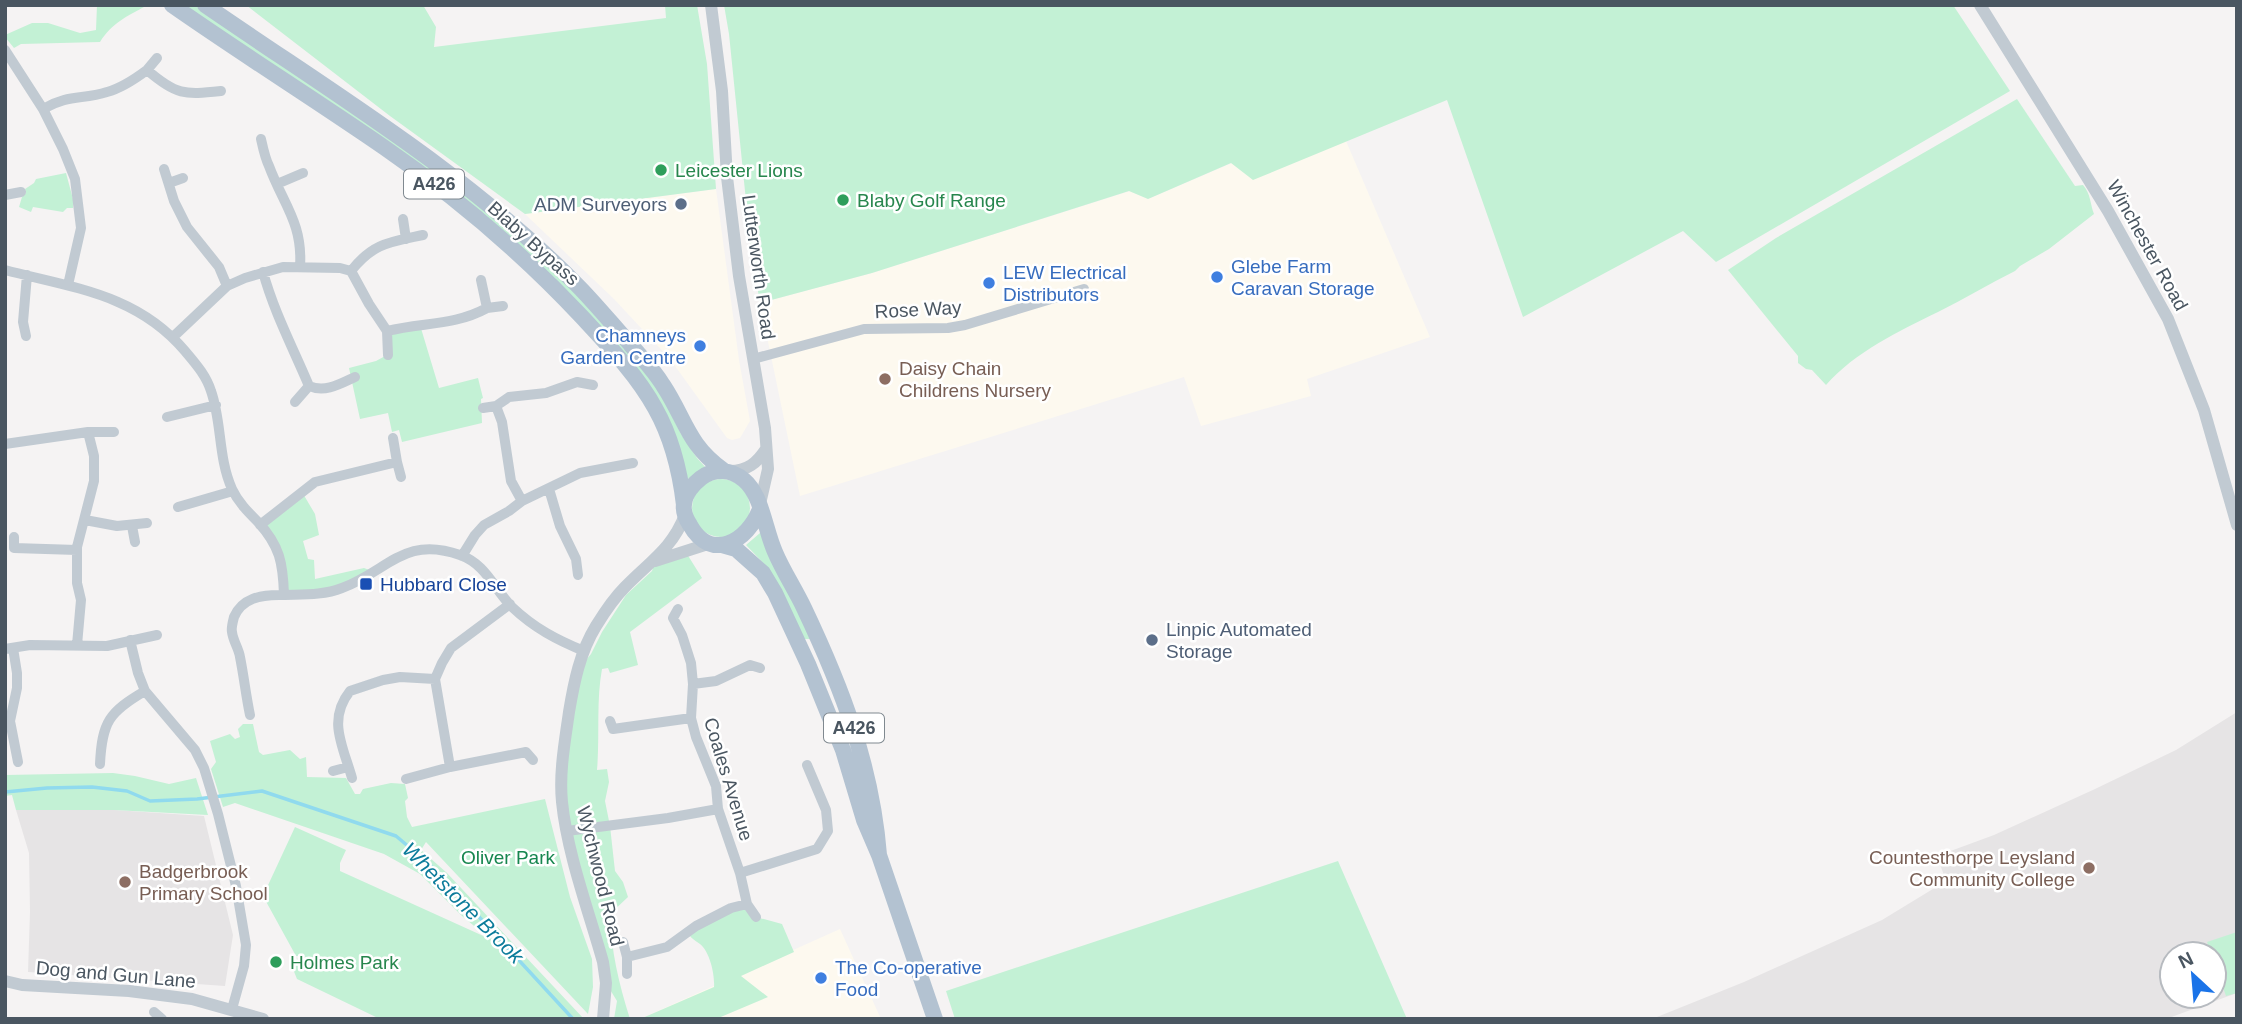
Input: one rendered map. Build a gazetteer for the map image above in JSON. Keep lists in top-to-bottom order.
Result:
{
  "streets": {
    "main road": ["A426", "Blaby Bypass"],
    "street": [
      "Winchester Road",
      "Lutterworth Road",
      "Rose Way",
      "Coales Avenue",
      "Wychwood Road",
      "Dog and Gun Lane"
    ]
  },
  "crossings": [
    ["A426", "Blaby Bypass"],
    ["A426", "Lutterworth Road"],
    ["A426", "Wychwood Road"],
    ["Blaby Bypass", "Lutterworth Road"],
    ["Blaby Bypass", "Wychwood Road"],
    ["Lutterworth Road", "Rose Way"],
    ["Lutterworth Road", "Wychwood Road"]
  ],
  "water": ["Whetstone Brook"],
  "parks": ["Oliver Park"],
  "places": {
    "other": [
      "Leicester Lions",
      "Blaby Golf Range",
      "ADM Surveyors",
      "Glebe Farm Caravan Storage",
      "LEW Electrical Distributors",
      "Chamneys Garden Centre",
      "Daisy Chain Childrens Nursery",
      "Linpic Automated Storage",
      "Countesthorpe Leysland Community College",
      "Badgerbrook Primary School",
      "Holmes Park",
      "The Co-operative Food"
    ],
    "transit": ["Hubbard Close"]
  },
  "north": "top left"
}
